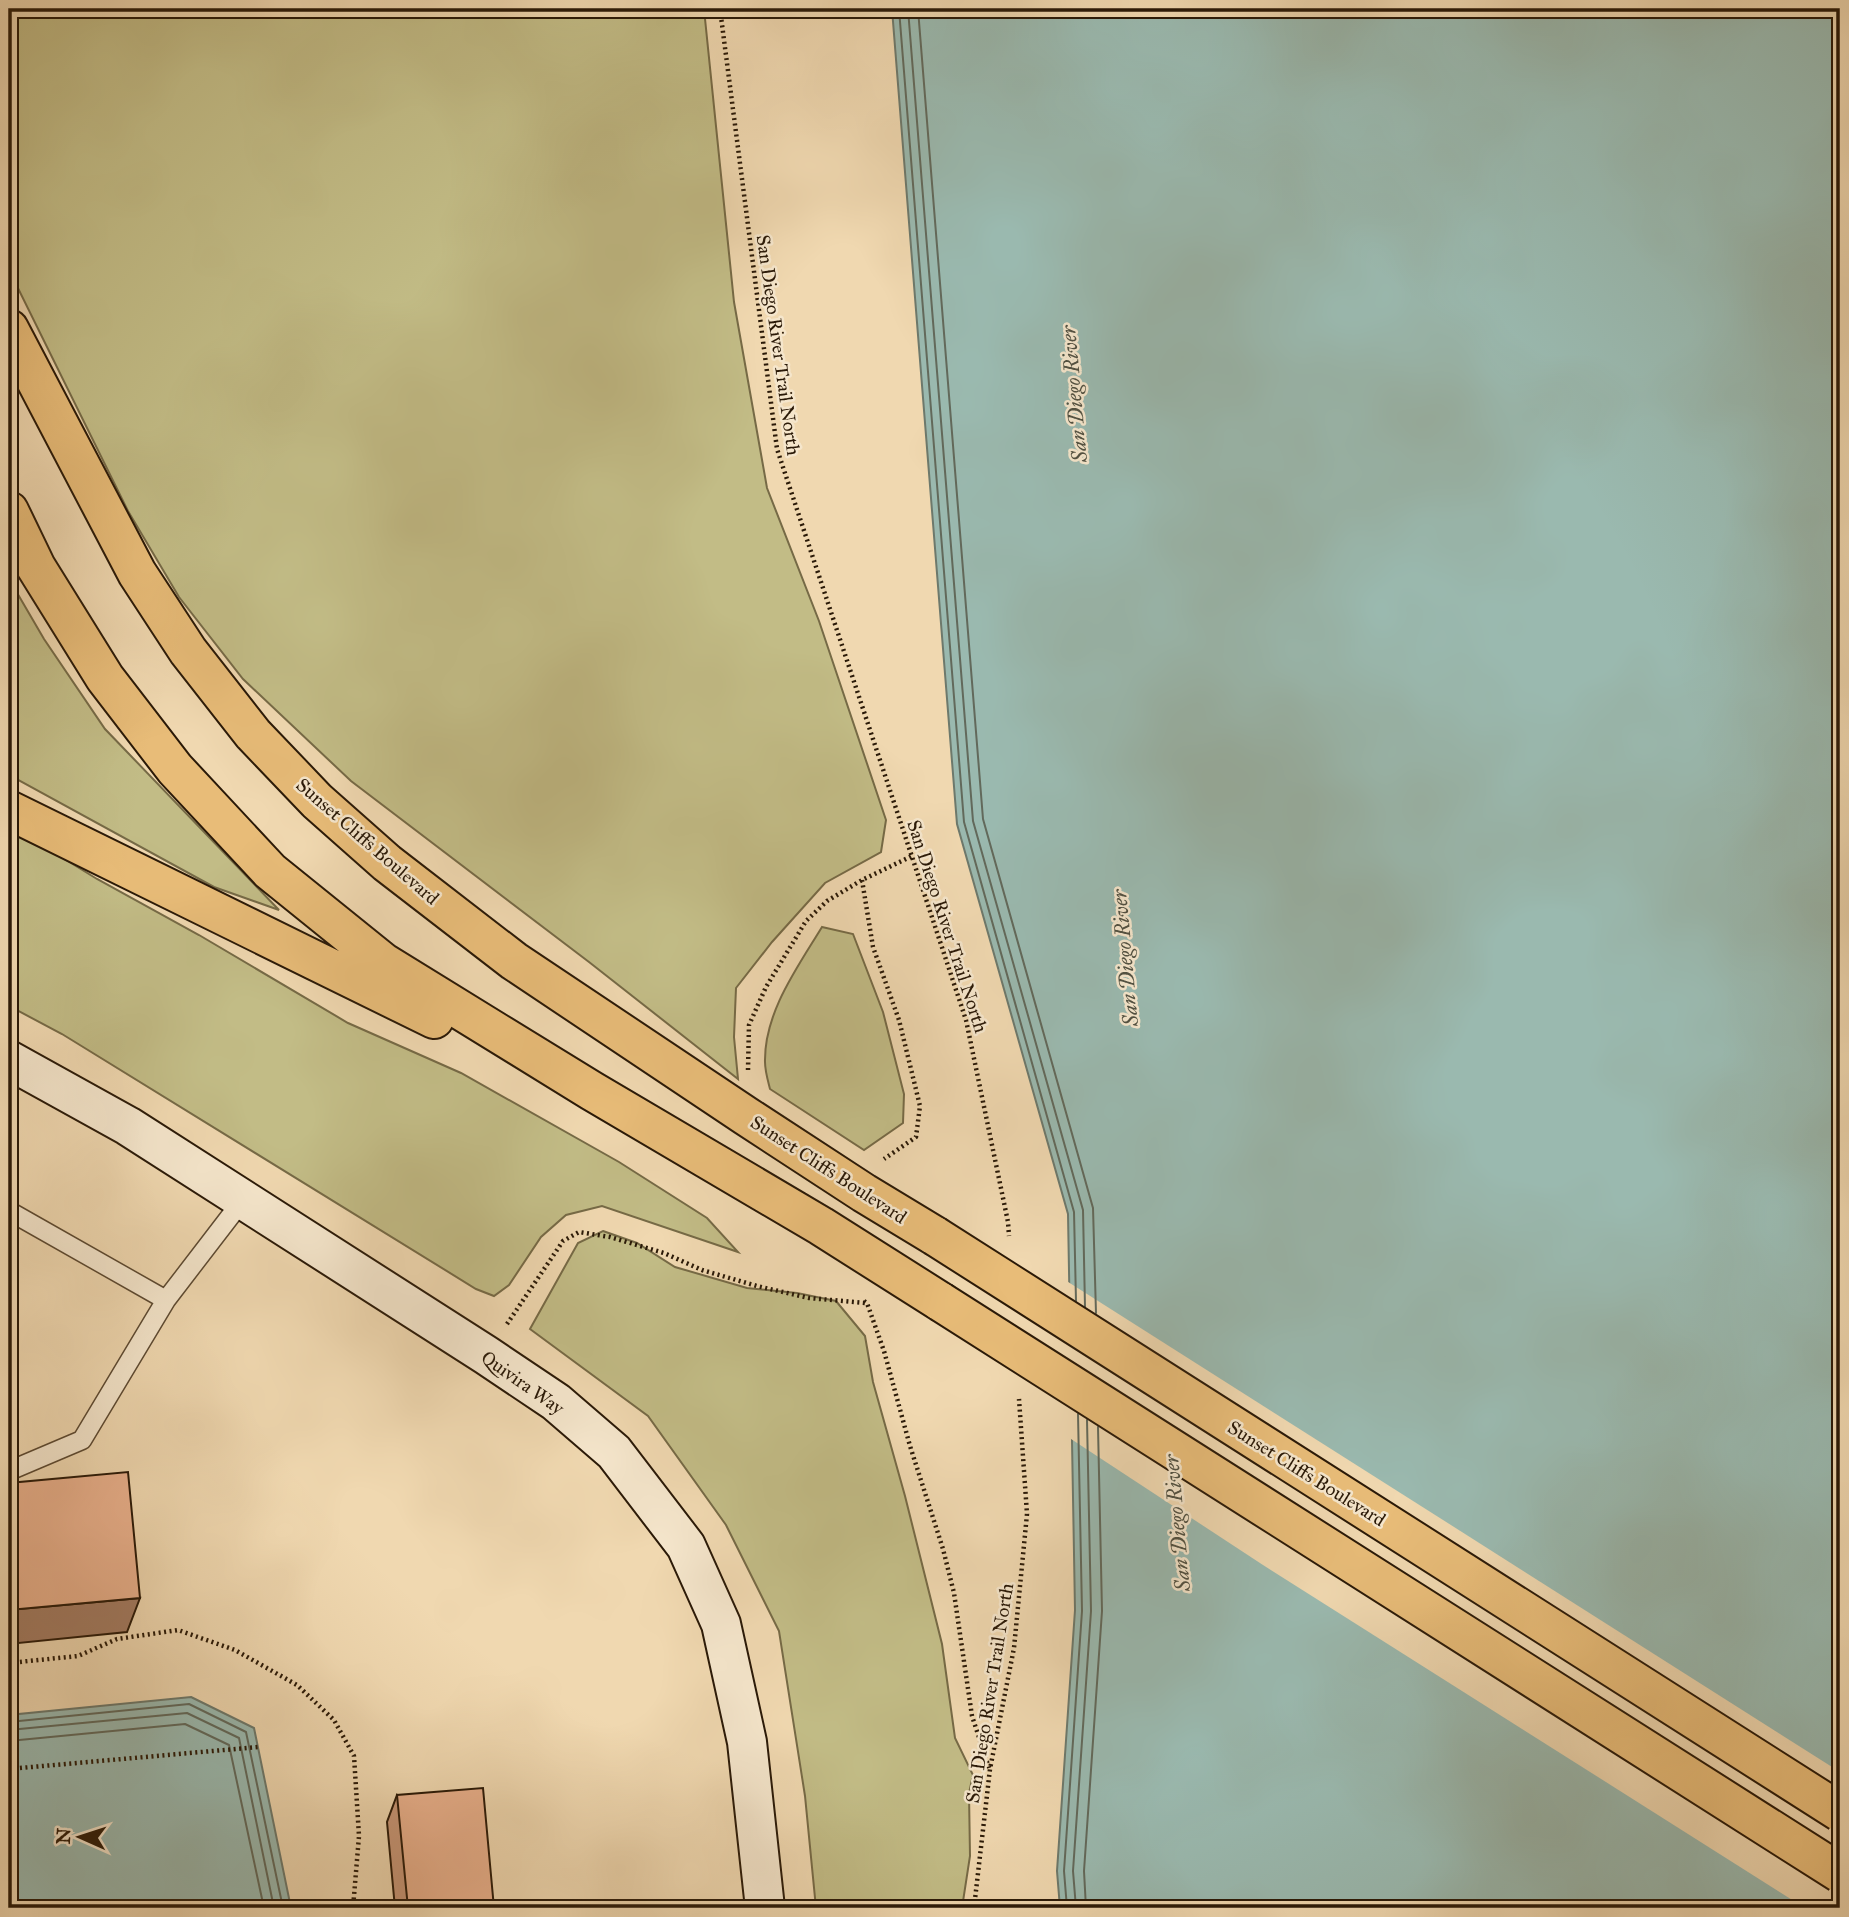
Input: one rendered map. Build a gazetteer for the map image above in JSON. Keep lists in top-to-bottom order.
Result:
{
  "streets": {
    "main road": ["Sunset Cliffs Boulevard"],
    "street": ["Quivira Way"],
    "path": ["San Diego River Trail North"]
  },
  "water": ["San Diego River"],
  "north": "left"
}
